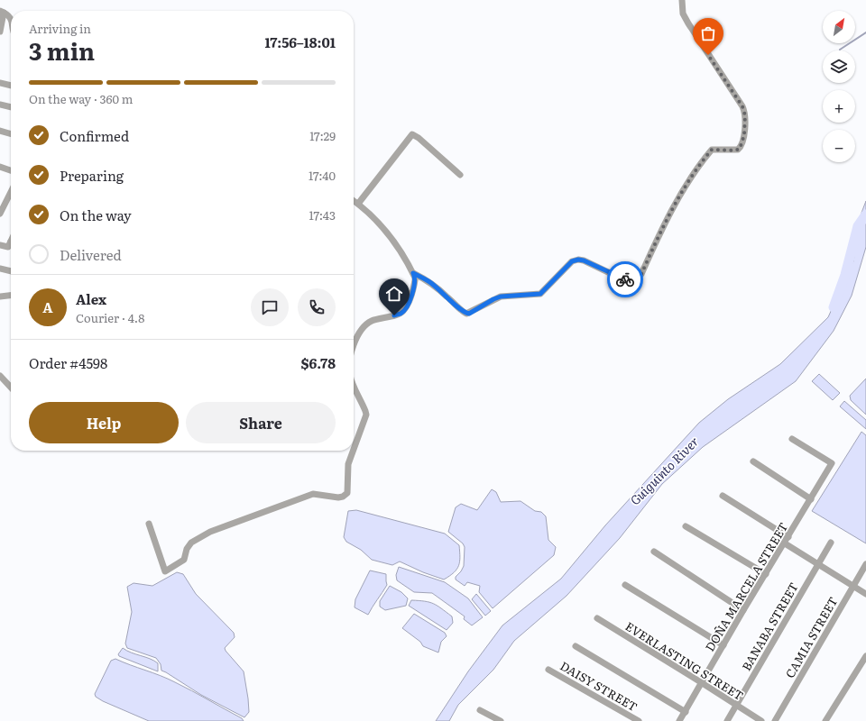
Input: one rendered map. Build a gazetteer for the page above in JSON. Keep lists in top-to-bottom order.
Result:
{
  "streets": {
    "street": [
      "DOÑA MARCELA STREET",
      "BANABA STREET",
      "CAMIA STREET",
      "EVERLASTING STREET",
      "DAISY STREET"
    ]
  },
  "crossings": [
    ["DOÑA MARCELA STREET", "EVERLASTING STREET"],
    ["BANABA STREET", "EVERLASTING STREET"]
  ],
  "water": ["Guiguinto River"],
  "north": "top right",
  "page": {
    "map_buttons": ["+", "−"],
    "heading": ["3 min", "Arriving in", "17:56–18:01"],
    "panel": [
      "Alex",
      "Courier · 4.8",
      "Order #4598",
      "$6.78"
    ],
    "bar": "On the way · 360 m",
    "list": [
      ["Confirmed", "17:29"],
      ["Preparing", "17:40"],
      ["On the way", "17:43"],
      "Delivered"
    ],
    "round": "A",
    "buttons": ["Help", "Share"]
  }
}
